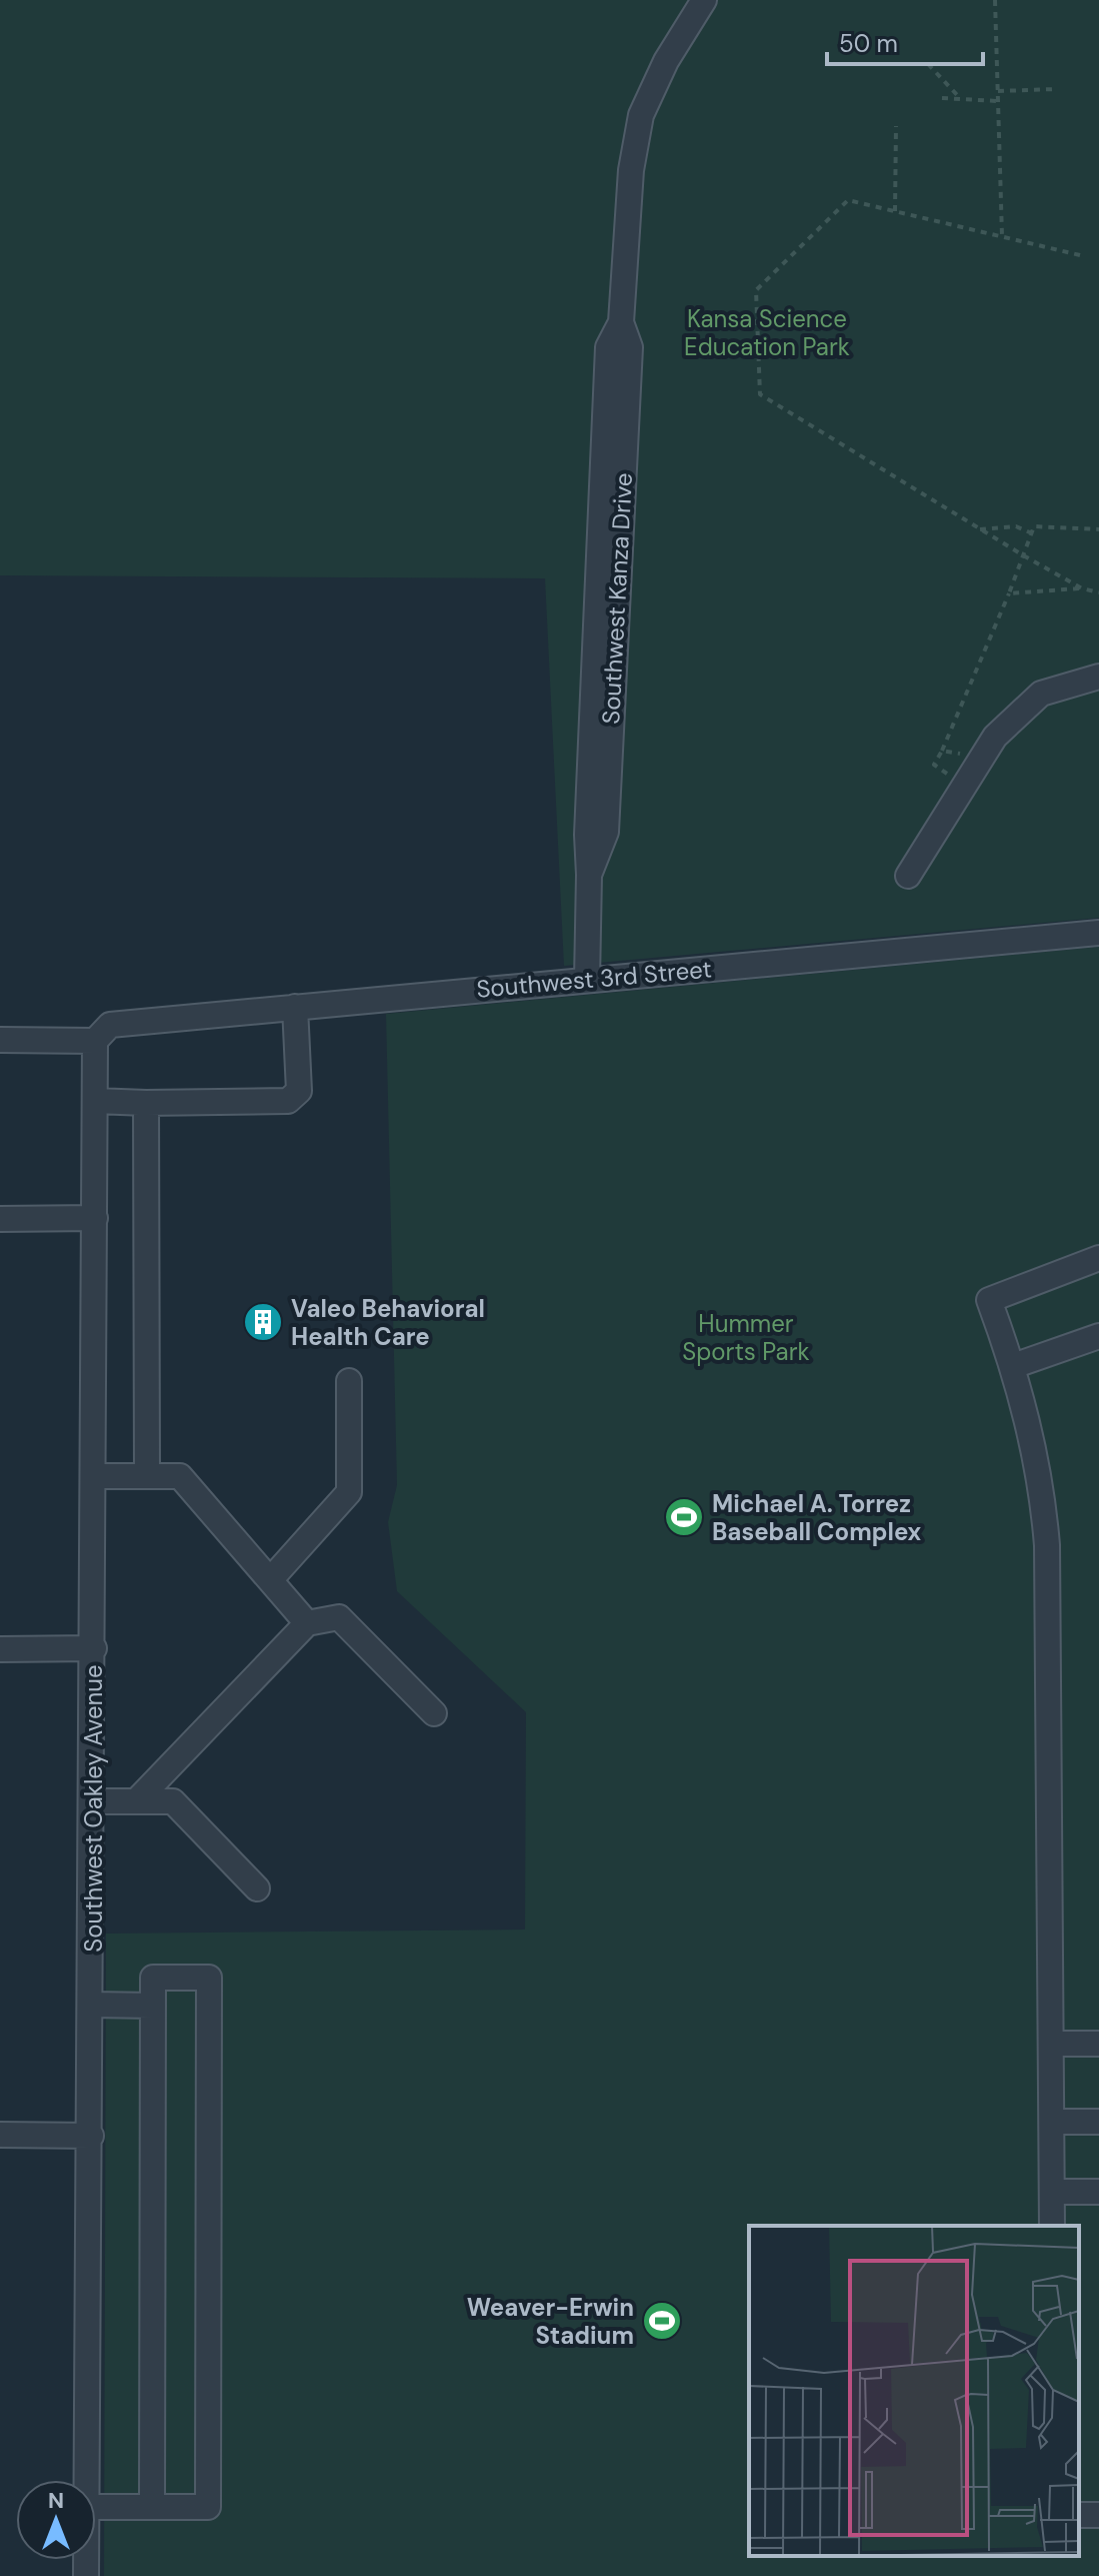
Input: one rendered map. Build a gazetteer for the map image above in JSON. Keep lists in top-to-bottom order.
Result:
{
  "streets": {
    "street": ["Southwest Kanza Drive", "Southwest 3rd Street", "Southwest Oakley Avenue"]
  },
  "crossings": [
    ["Southwest Kanza Drive", "Southwest 3rd Street"],
    ["Southwest 3rd Street", "Southwest Oakley Avenue"]
  ],
  "parks": ["Kansa Science Education Park", "Hummer Sports Park"],
  "places": {
    "building": ["Valeo Behavioral Health Care"],
    "sports": ["Michael A. Torrez Baseball Complex", "Weaver-Erwin Stadium"]
  },
  "scale_bar": "50 m",
  "north": "top"
}
